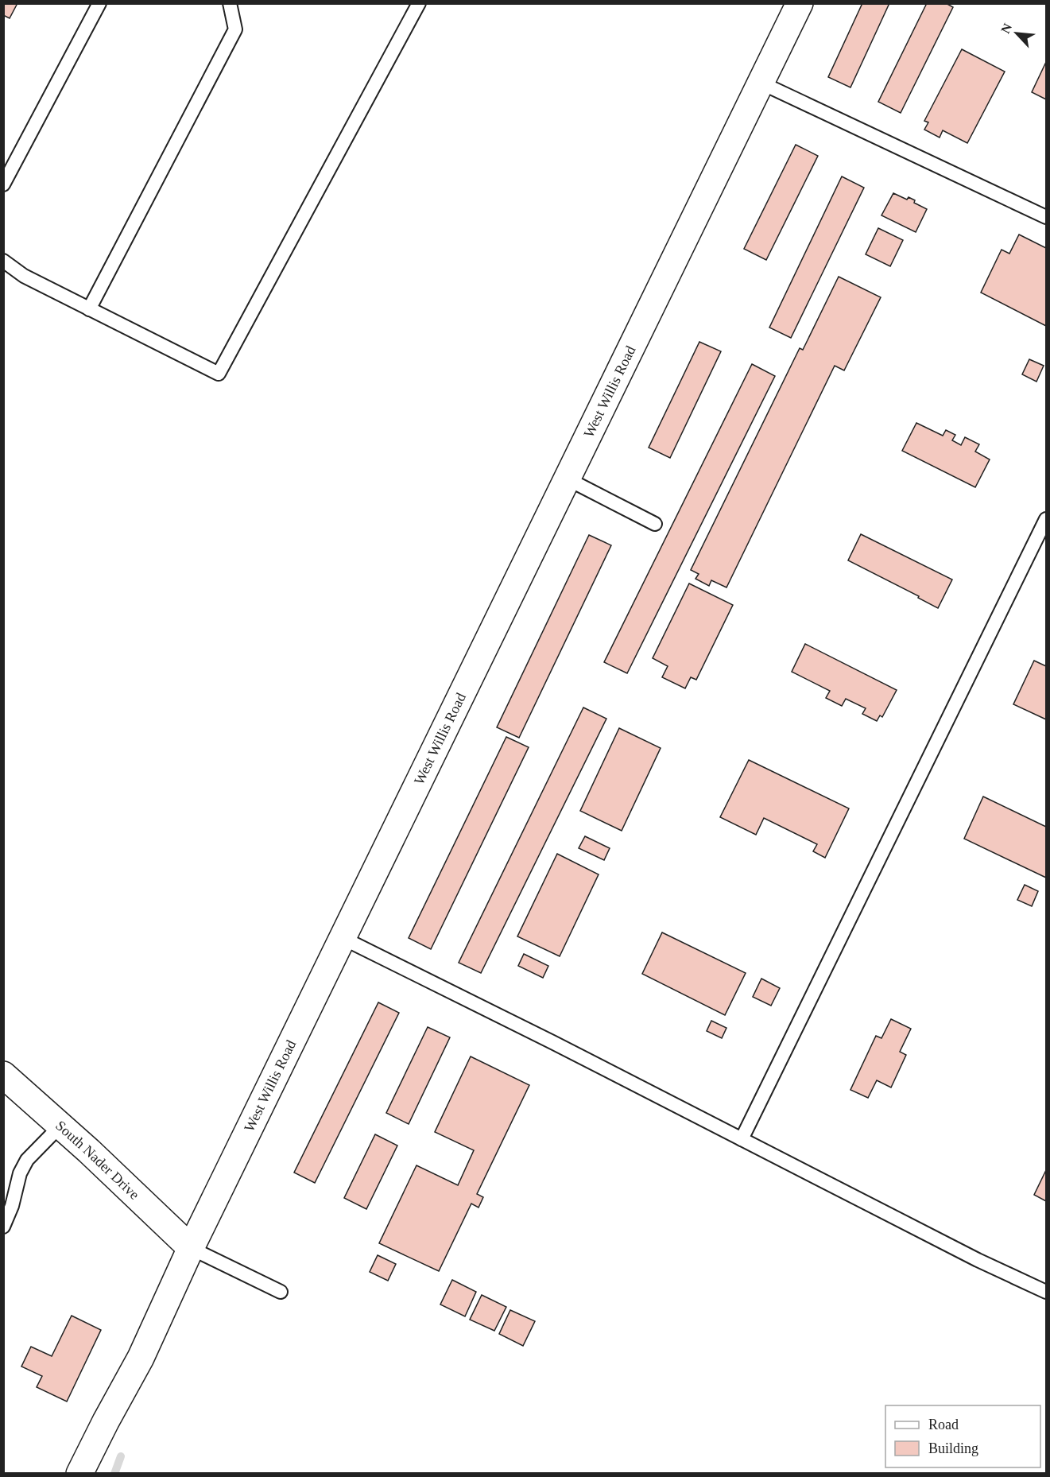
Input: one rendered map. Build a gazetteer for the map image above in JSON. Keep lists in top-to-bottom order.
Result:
{
  "streets": {
    "street": ["West Willis Road", "South Nader Drive"]
  },
  "crossings": [
    ["West Willis Road", "South Nader Drive"]
  ],
  "legend": ["Road", "Building"],
  "north": "top left"
}
